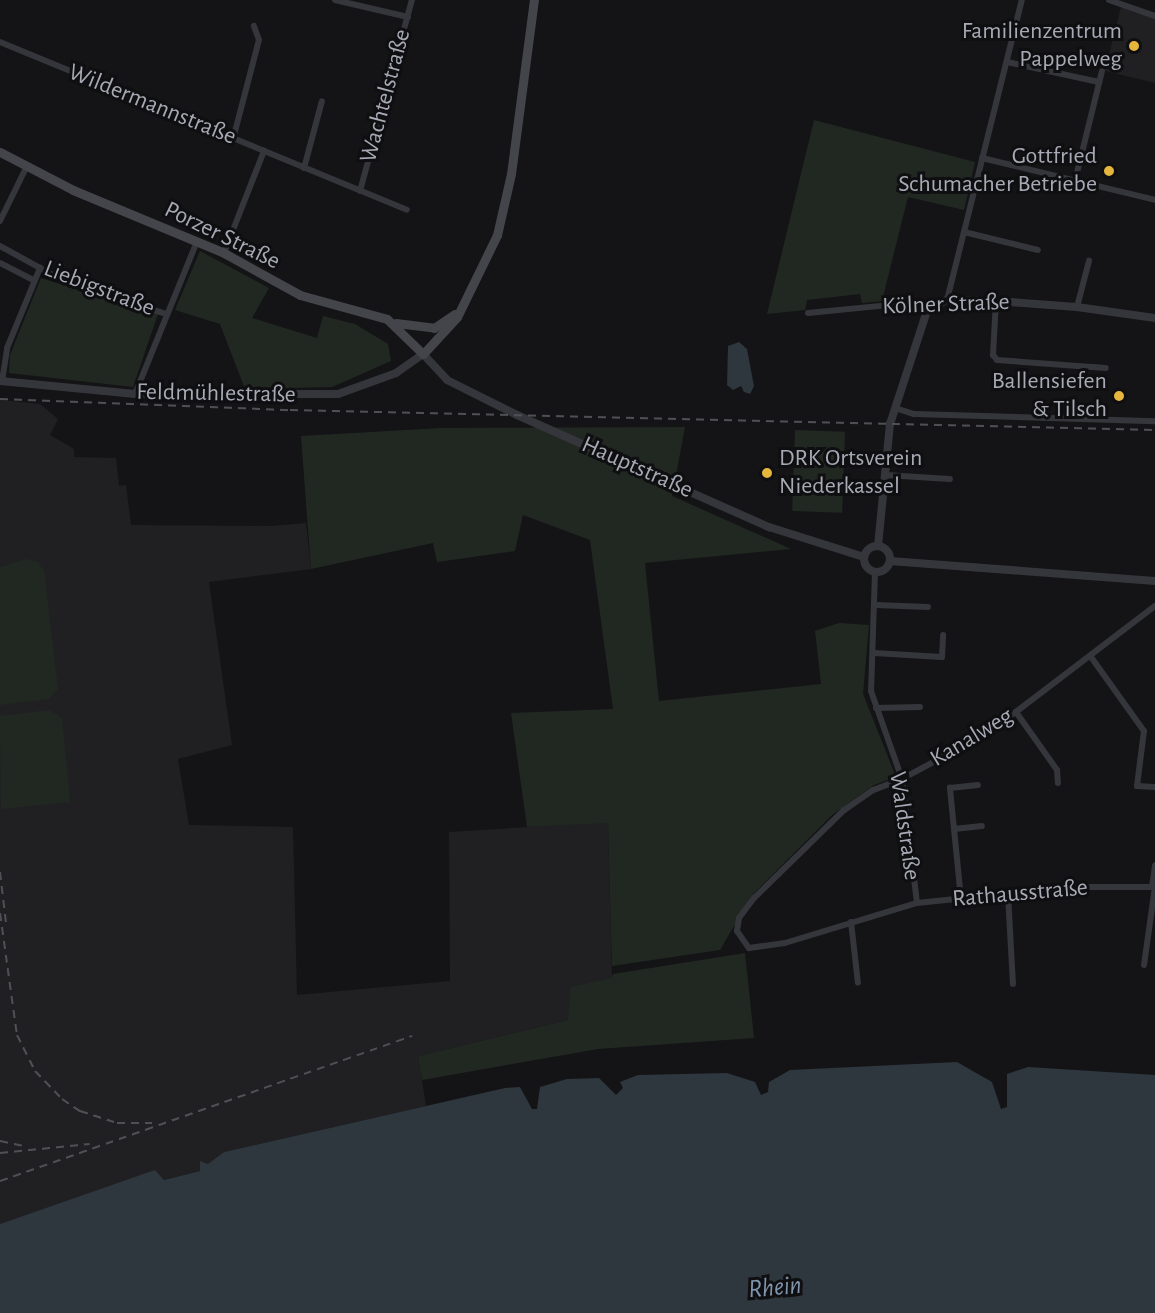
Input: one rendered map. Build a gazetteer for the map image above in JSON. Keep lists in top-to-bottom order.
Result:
{
  "streets": {
    "main road": ["Porzer Straße"],
    "street": [
      "Wachtelstraße",
      "Wildermannstraße",
      "Liebigstraße",
      "Kölner Straße",
      "Feldmühlestraße",
      "Hauptstraße",
      "Kanalweg",
      "Waldstraße",
      "Rathausstraße"
    ]
  },
  "crossings": [
    ["Wachtelstraße", "Wildermannstraße"],
    ["Porzer Straße", "Feldmühlestraße"],
    ["Porzer Straße", "Hauptstraße"],
    ["Feldmühlestraße", "Hauptstraße"],
    ["Hauptstraße", "Waldstraße"],
    ["Kanalweg", "Waldstraße"],
    ["Kanalweg", "Rathausstraße"],
    ["Waldstraße", "Rathausstraße"]
  ],
  "water": ["Rhein"],
  "places": [
    "Familienzentrum Pappelweg",
    "Gottfried Schumacher Betriebe",
    "Ballensiefen & Tilsch",
    "DRK Ortsverein Niederkassel"
  ]
}
